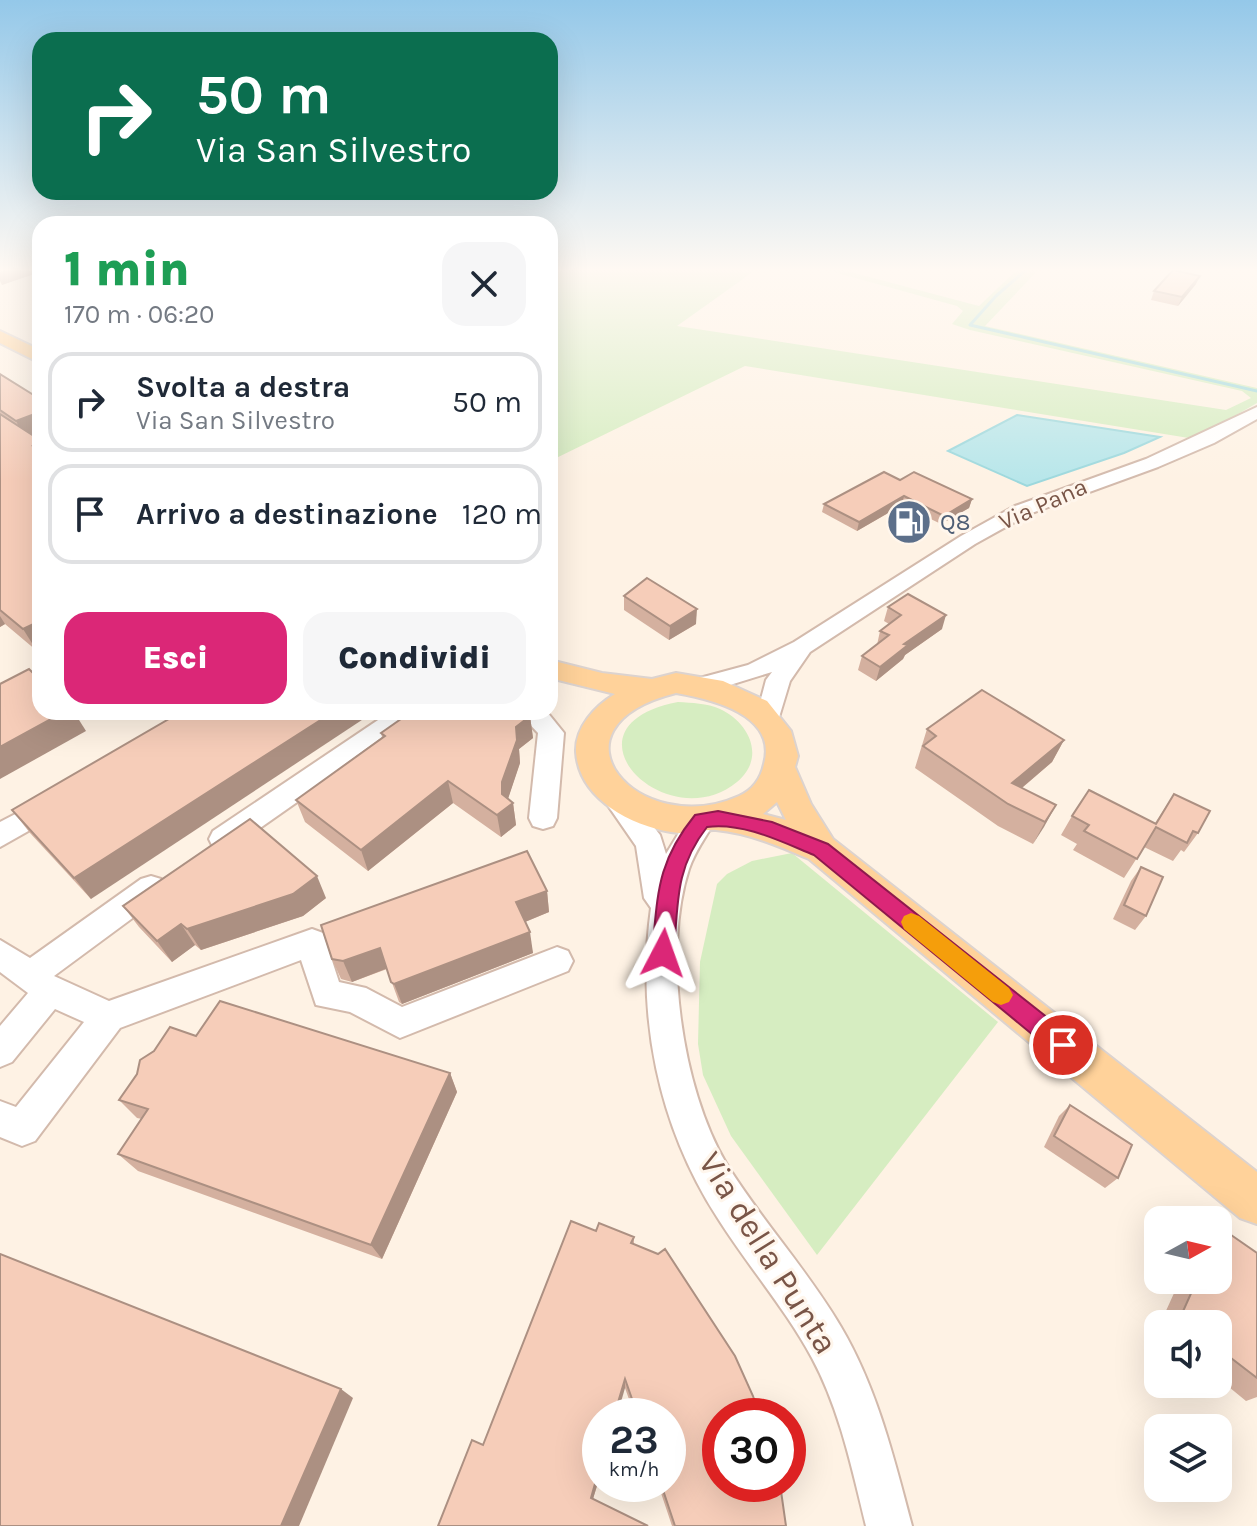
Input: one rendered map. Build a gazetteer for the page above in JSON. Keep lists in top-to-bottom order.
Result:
{
  "streets": {
    "street": ["Via Pana", "Via della Punta"]
  },
  "places": {
    "fuel station": ["Q8"]
  },
  "north": "right",
  "page": {
    "turn": ["50 m", "Via San Silvestro"],
    "heading": ["1 min", "170 m · 06:20"],
    "list": [
      {
        "name": "Svolta a destra",
        "note": "Via San Silvestro",
        "value": "50 m"
      },
      {
        "name": "Arrivo a destinazione",
        "value": "120 m"
      }
    ],
    "buttons": ["Esci", "Condividi"],
    "speed": "23 km/h",
    "limit": "30"
  }
}
